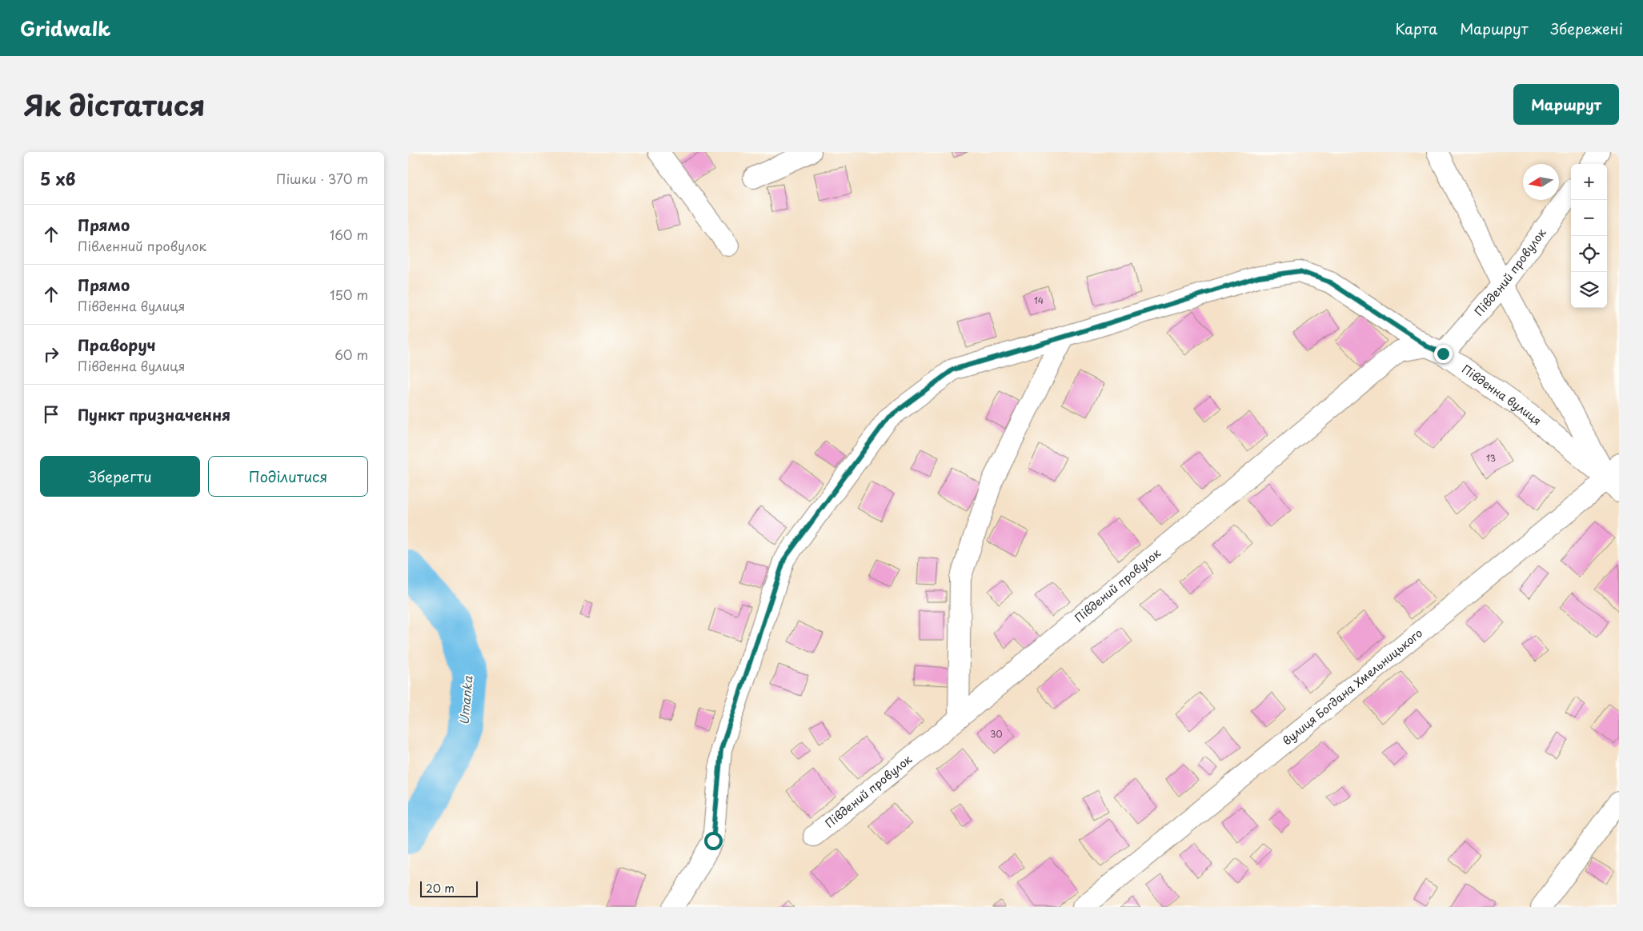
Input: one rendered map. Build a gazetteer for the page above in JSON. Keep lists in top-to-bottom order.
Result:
{
  "streets": {
    "street": ["Південий провулок", "Південна вулиця", "вулиця Богдана Хмельницького"]
  },
  "crossings": [
    ["Південий провулок", "Південна вулиця"],
    ["Південна вулиця", "вулиця Богдана Хмельницького"]
  ],
  "water": ["Umanka"],
  "house_numbers": ["14", "13", "30"],
  "scale_bar": "20 m",
  "north": "left",
  "page": {
    "header": "Gridwalk",
    "nav": ["Карта", "Маршрут", "Збережені"],
    "title": "Як дістатися",
    "buttons": [
      "Маршрут",
      ["Зберегти", "Поділитися"]
    ],
    "heading": ["5 хв", "Пішки · 370 m"],
    "map_buttons": ["+", "−"],
    "list": [
      ["Прямо", "Півленний провулок", "160 m"],
      ["Прямо", "Південна вулиця", "150 m"],
      ["Праворуч", "Південна вулиця", "60 m"],
      "Пункт призначення"
    ],
    "scale": "20 m"
  }
}
